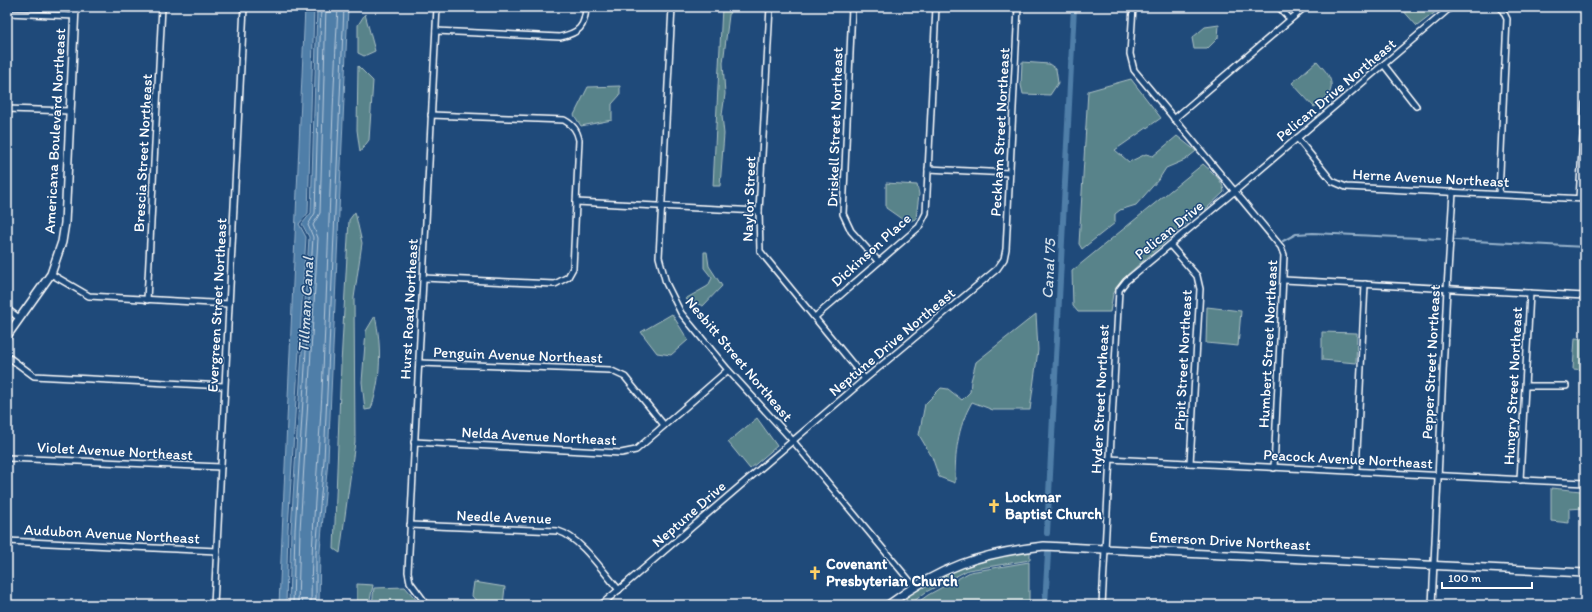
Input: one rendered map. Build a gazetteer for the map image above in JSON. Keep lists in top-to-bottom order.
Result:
{
  "streets": {
    "street": [
      "Pelican Drive Northeast",
      "Driskell Street Northeast",
      "Americana Boulevard Northeast",
      "Peckham Street Northeast",
      "Brescia Street Northeast",
      "Herne Avenue Northeast",
      "Naylor Street",
      "Pelican Drive",
      "Dickinson Place",
      "Evergreen Street Northeast",
      "Hurst Road Northeast",
      "Neptune Drive Northeast",
      "Humbert Street Northeast",
      "Penguin Avenue Northeast",
      "Nesbitt Street Northeast",
      "Pipit Street Northeast",
      "Pepper Street Northeast",
      "Hungry Street Northeast",
      "Hyder Street Northeast",
      "Nelda Avenue Northeast",
      "Violet Avenue Northeast",
      "Peacock Avenue Northeast",
      "Neptune Drive",
      "Needle Avenue",
      "Audubon Avenue Northeast",
      "Emerson Drive Northeast"
    ]
  },
  "crossings": [
    ["Pelican Drive Northeast", "Herne Avenue Northeast"],
    ["Pelican Drive Northeast", "Pelican Drive"],
    ["Pelican Drive Northeast", "Humbert Street Northeast"],
    ["Driskell Street Northeast", "Dickinson Place"],
    ["Peckham Street Northeast", "Neptune Drive Northeast"],
    ["Herne Avenue Northeast", "Pepper Street Northeast"],
    ["Naylor Street", "Dickinson Place"],
    ["Naylor Street", "Neptune Drive Northeast"],
    ["Pelican Drive", "Humbert Street Northeast"],
    ["Pelican Drive", "Pipit Street Northeast"],
    ["Pelican Drive", "Hyder Street Northeast"],
    ["Evergreen Street Northeast", "Violet Avenue Northeast"],
    ["Evergreen Street Northeast", "Audubon Avenue Northeast"],
    ["Hurst Road Northeast", "Penguin Avenue Northeast"],
    ["Hurst Road Northeast", "Nelda Avenue Northeast"],
    ["Hurst Road Northeast", "Needle Avenue"],
    ["Neptune Drive Northeast", "Nesbitt Street Northeast"],
    ["Neptune Drive Northeast", "Neptune Drive"],
    ["Humbert Street Northeast", "Peacock Avenue Northeast"],
    ["Penguin Avenue Northeast", "Nelda Avenue Northeast"],
    ["Nesbitt Street Northeast", "Nelda Avenue Northeast"],
    ["Nesbitt Street Northeast", "Neptune Drive"],
    ["Nesbitt Street Northeast", "Emerson Drive Northeast"],
    ["Pipit Street Northeast", "Peacock Avenue Northeast"],
    ["Pepper Street Northeast", "Peacock Avenue Northeast"],
    ["Pepper Street Northeast", "Emerson Drive Northeast"],
    ["Hungry Street Northeast", "Peacock Avenue Northeast"],
    ["Hyder Street Northeast", "Peacock Avenue Northeast"],
    ["Hyder Street Northeast", "Emerson Drive Northeast"],
    ["Neptune Drive", "Needle Avenue"]
  ],
  "water": ["Canal 75", "Tillman Canal"],
  "places": {
    "church": ["Lockmar Baptist Church", "Covenant Presbyterian Church"]
  },
  "scale_bar": "100 m"
}
